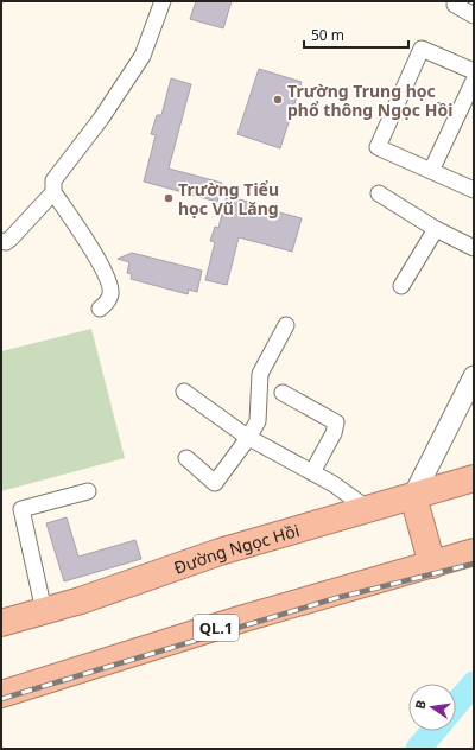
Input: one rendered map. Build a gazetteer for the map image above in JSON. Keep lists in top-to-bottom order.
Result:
{
  "streets": {
    "highway": ["Đường Ngọc Hồi", "QL.1"]
  },
  "places": ["Trường Trung học phổ thông Ngọc Hồi", "Trường Tiểu học Vũ Lăng"],
  "scale_bar": "50 m",
  "north": "left"
}
